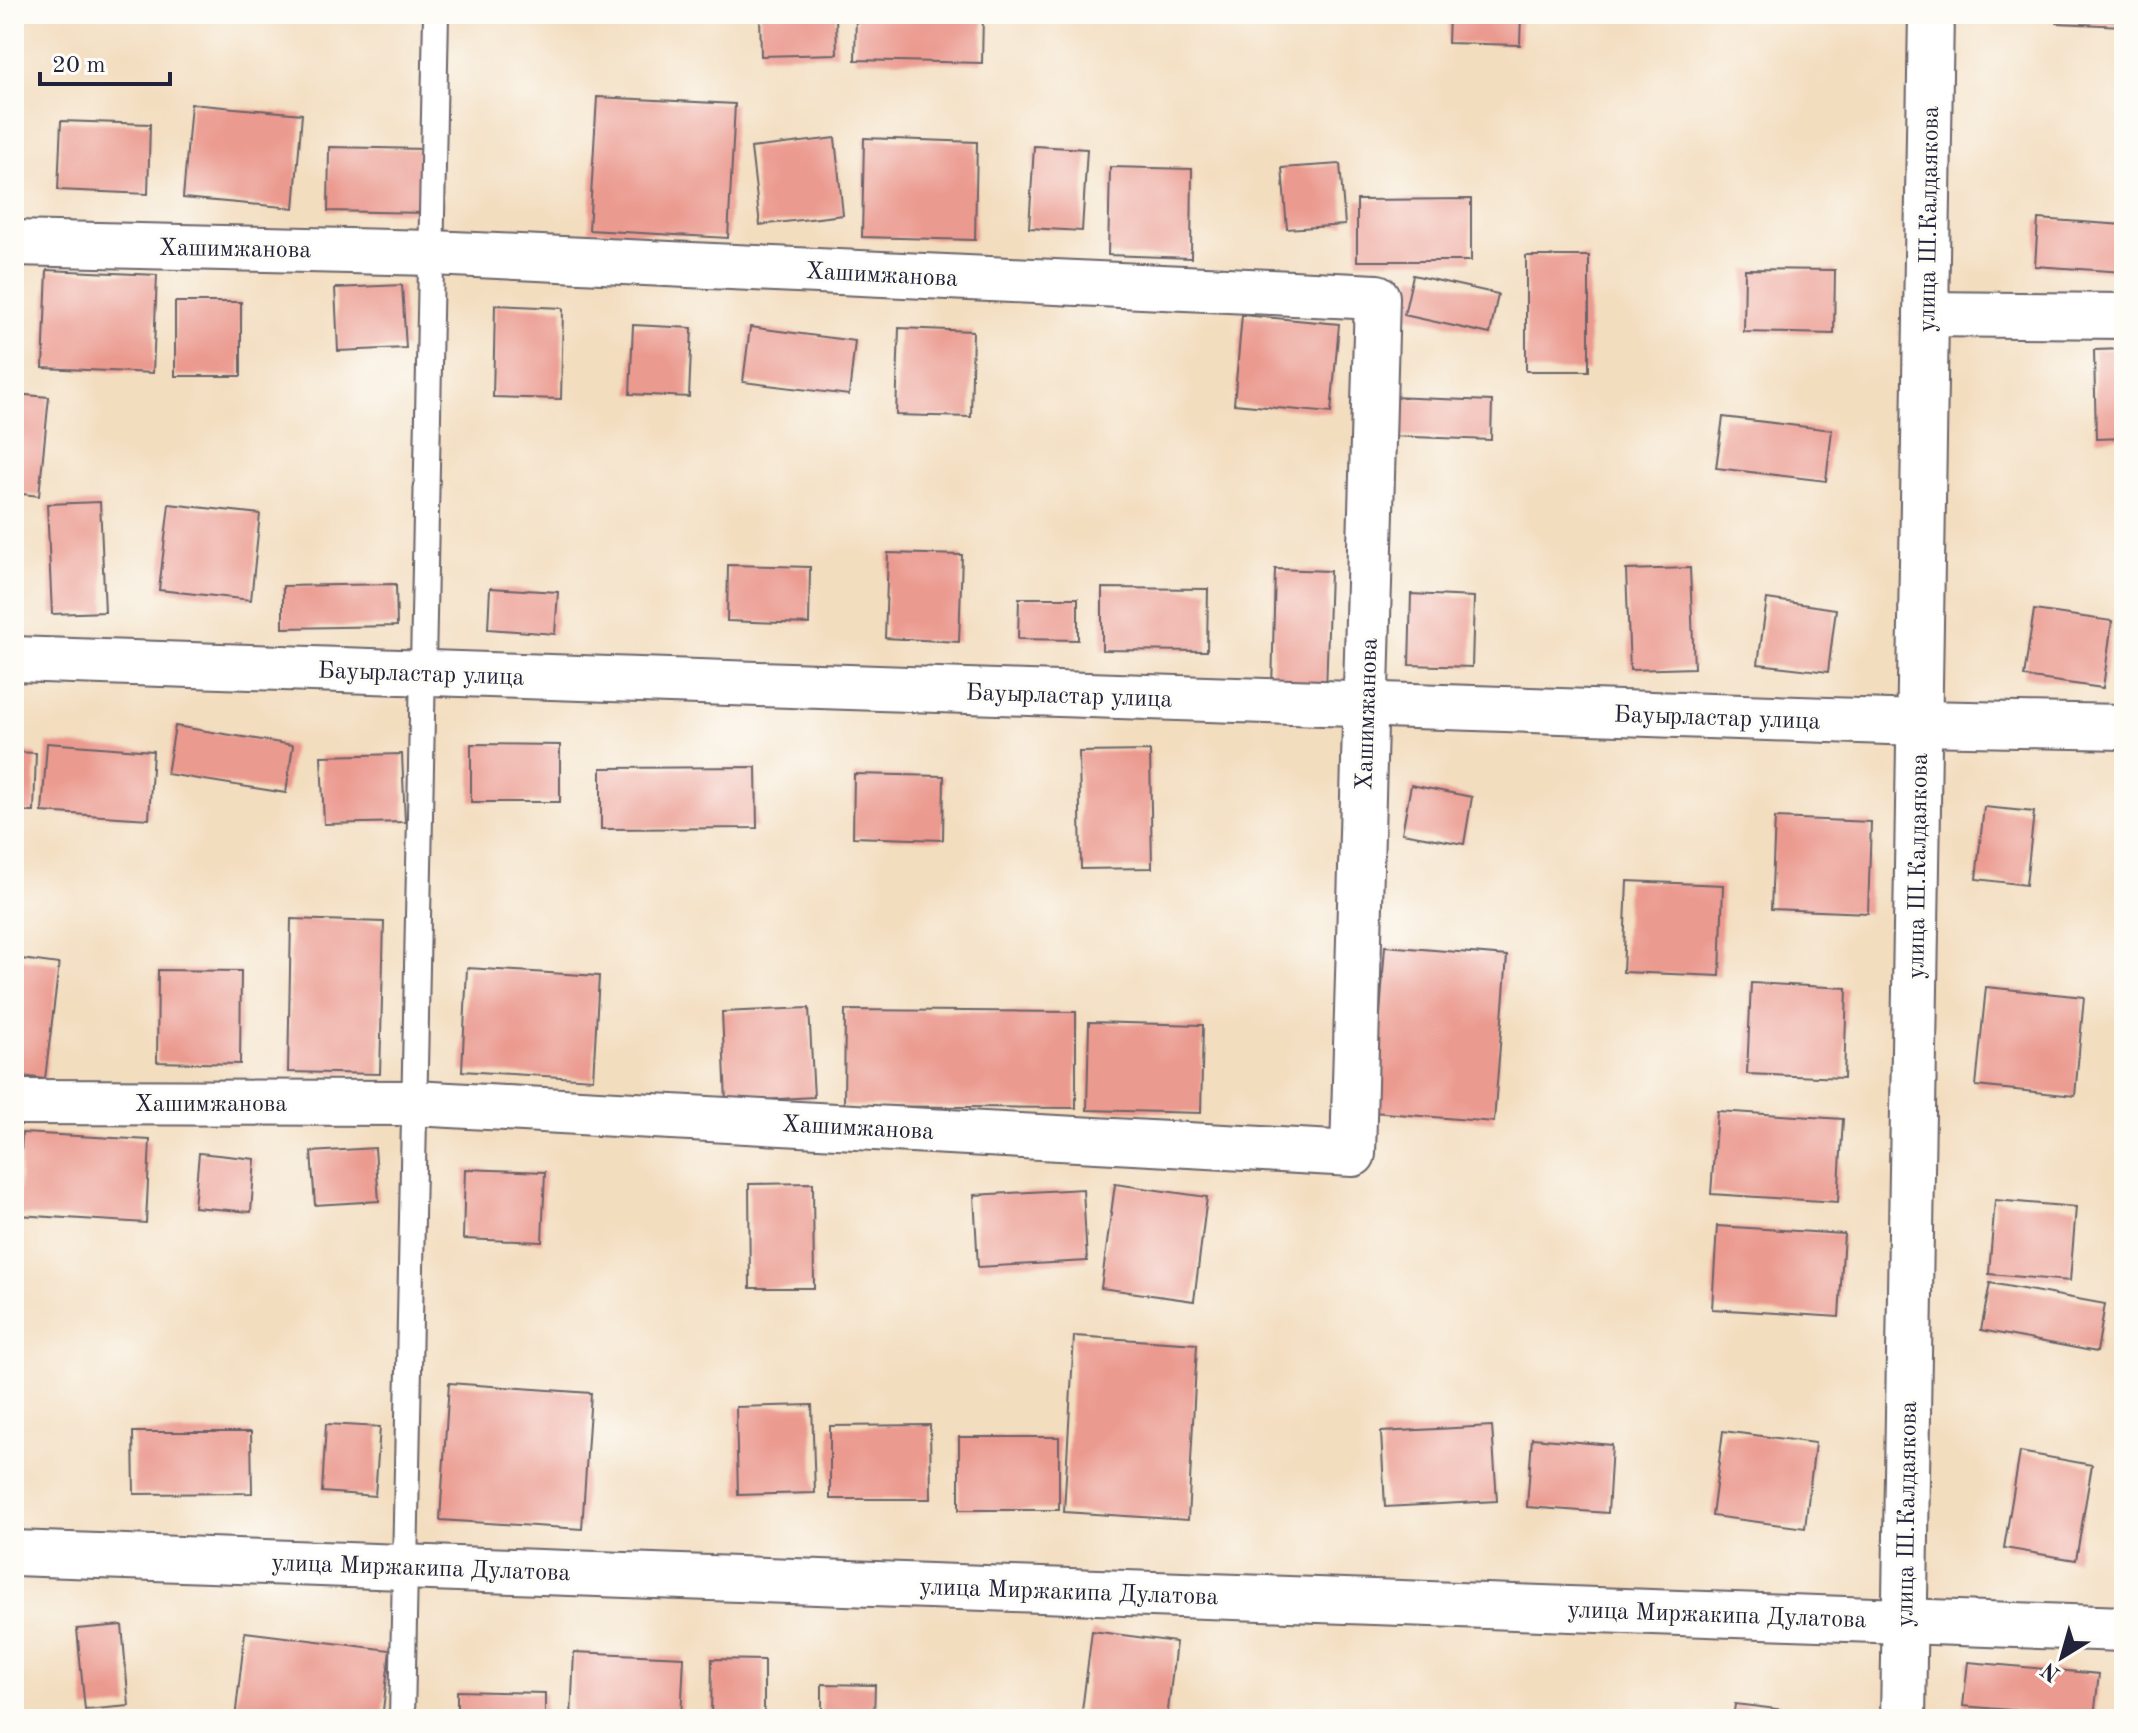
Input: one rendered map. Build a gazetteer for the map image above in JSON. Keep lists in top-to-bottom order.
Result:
{
  "streets": {
    "street": [
      "улица Ш.Калдаякова",
      "Хашимжанова",
      "Бауырластар улица",
      "улица Миржакипа Дулатова"
    ]
  },
  "crossings": [
    ["улица Ш.Калдаякова", "Бауырластар улица"],
    ["улица Ш.Калдаякова", "улица Миржакипа Дулатова"],
    ["Хашимжанова", "Бауырластар улица"]
  ],
  "scale_bar": "20 m",
  "north": "bottom left"
}
